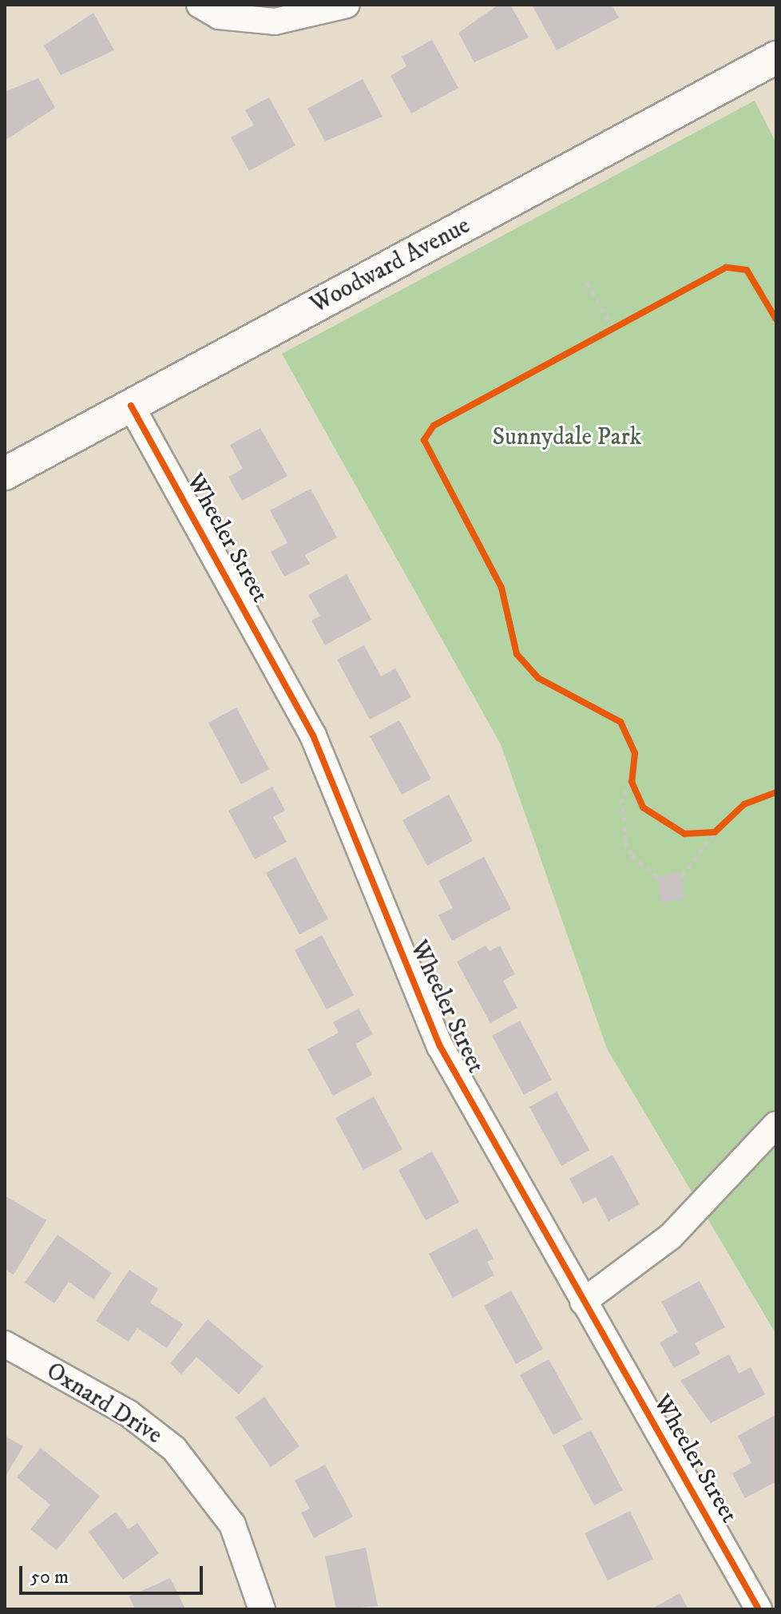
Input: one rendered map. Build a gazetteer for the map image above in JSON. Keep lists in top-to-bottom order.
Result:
{
  "streets": {
    "main road": ["Woodward Avenue"],
    "street": ["Wheeler Street", "Oxnard Drive"]
  },
  "crossings": [
    ["Woodward Avenue", "Wheeler Street"]
  ],
  "parks": ["Sunnydale Park"],
  "scale_bar": "50 m"
}
